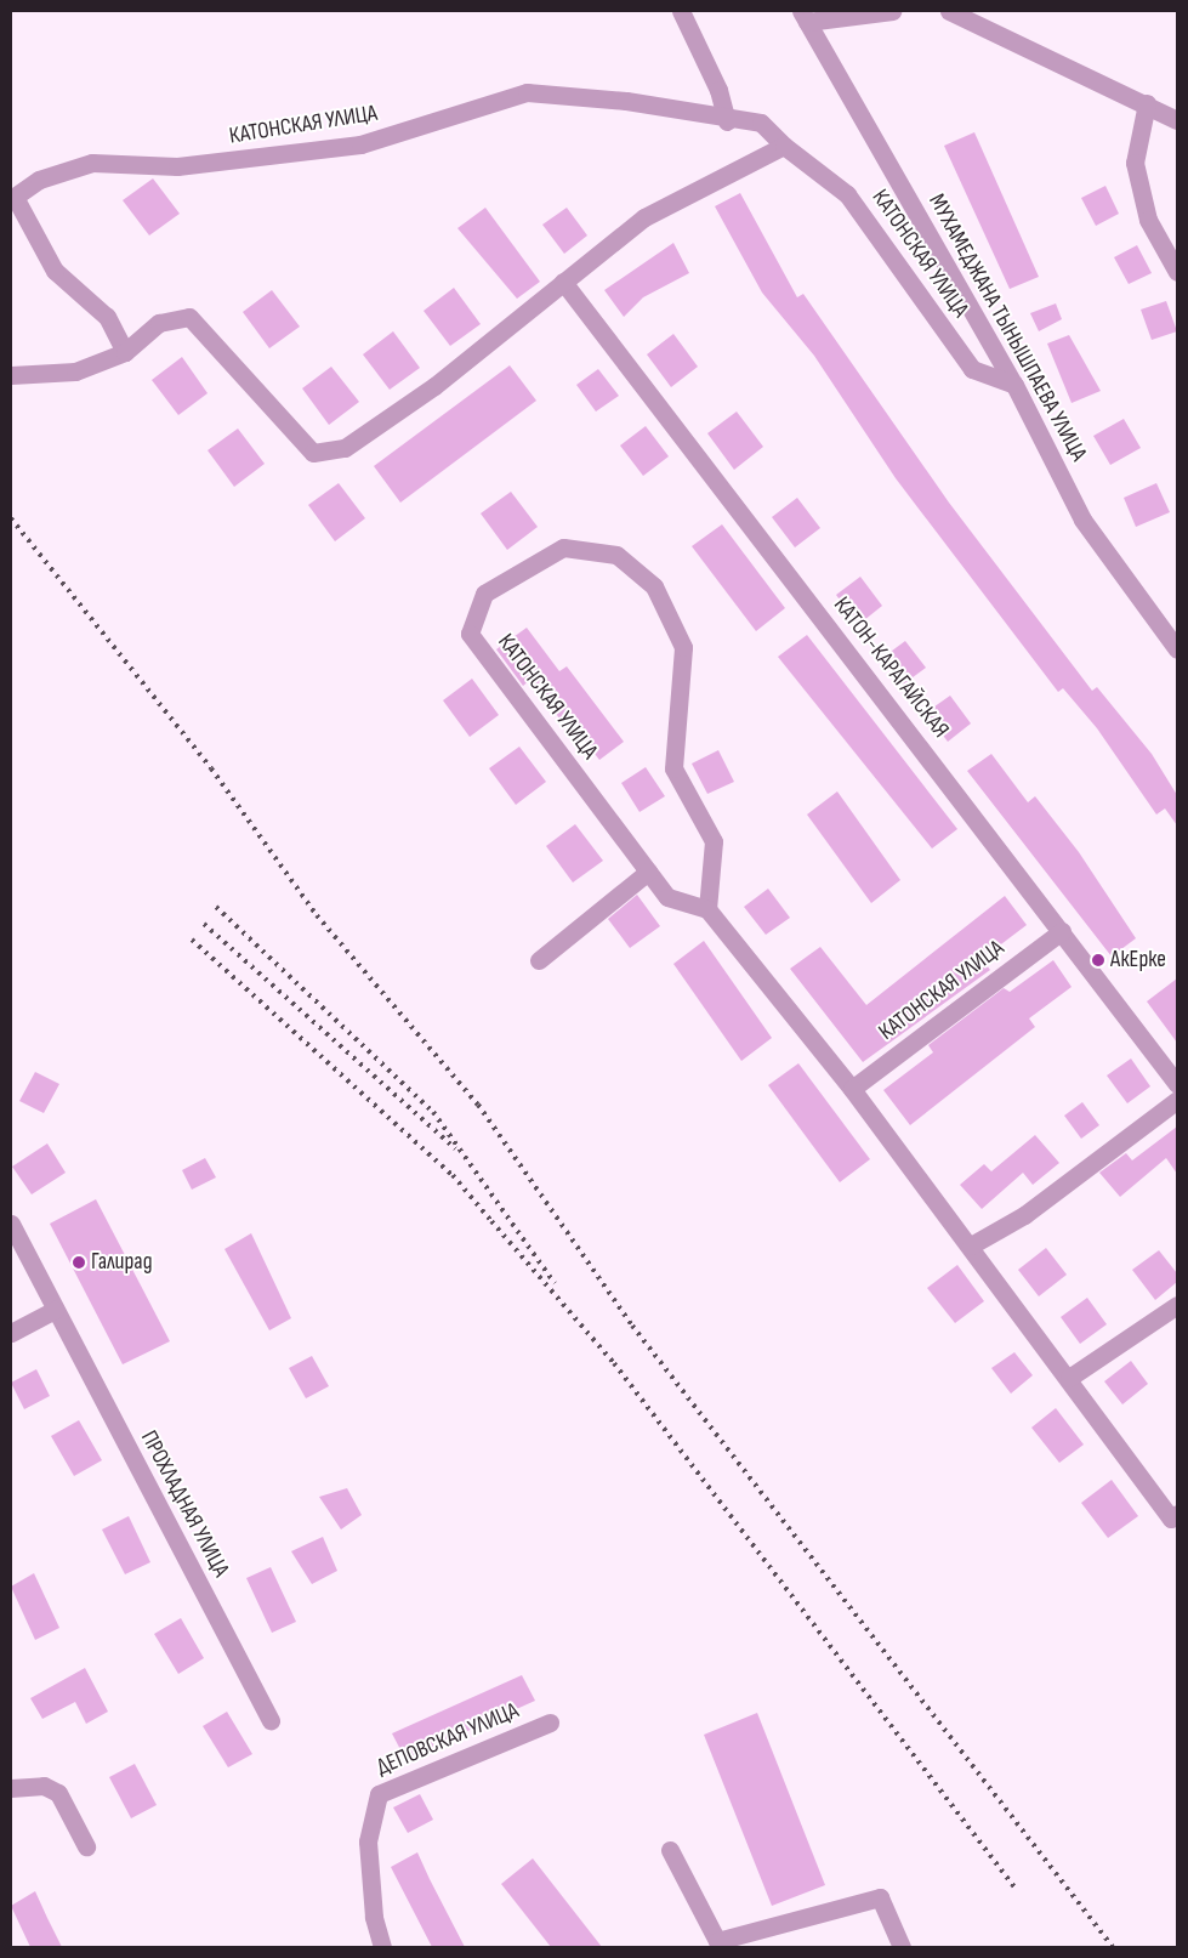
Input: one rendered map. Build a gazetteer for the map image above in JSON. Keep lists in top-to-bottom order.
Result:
{
  "streets": {
    "street": [
      "КАТОНСКАЯ УЛИЦА",
      "МУХАМЕДЖАНА ТЫНЫШПАЕВА УЛИЦА",
      "КАТОН-КАРАГАЙСКАЯ",
      "ПРОХЛАДНАЯ УЛИЦА",
      "ДЕПОВСКАЯ УЛИЦА"
    ]
  },
  "crossings": [
    ["КАТОНСКАЯ УЛИЦА", "МУХАМЕДЖАНА ТЫНЫШПАЕВА УЛИЦА"],
    ["КАТОНСКАЯ УЛИЦА", "КАТОН-КАРАГАЙСКАЯ"]
  ],
  "places": ["АкЕрке", "Галирад"]
}
